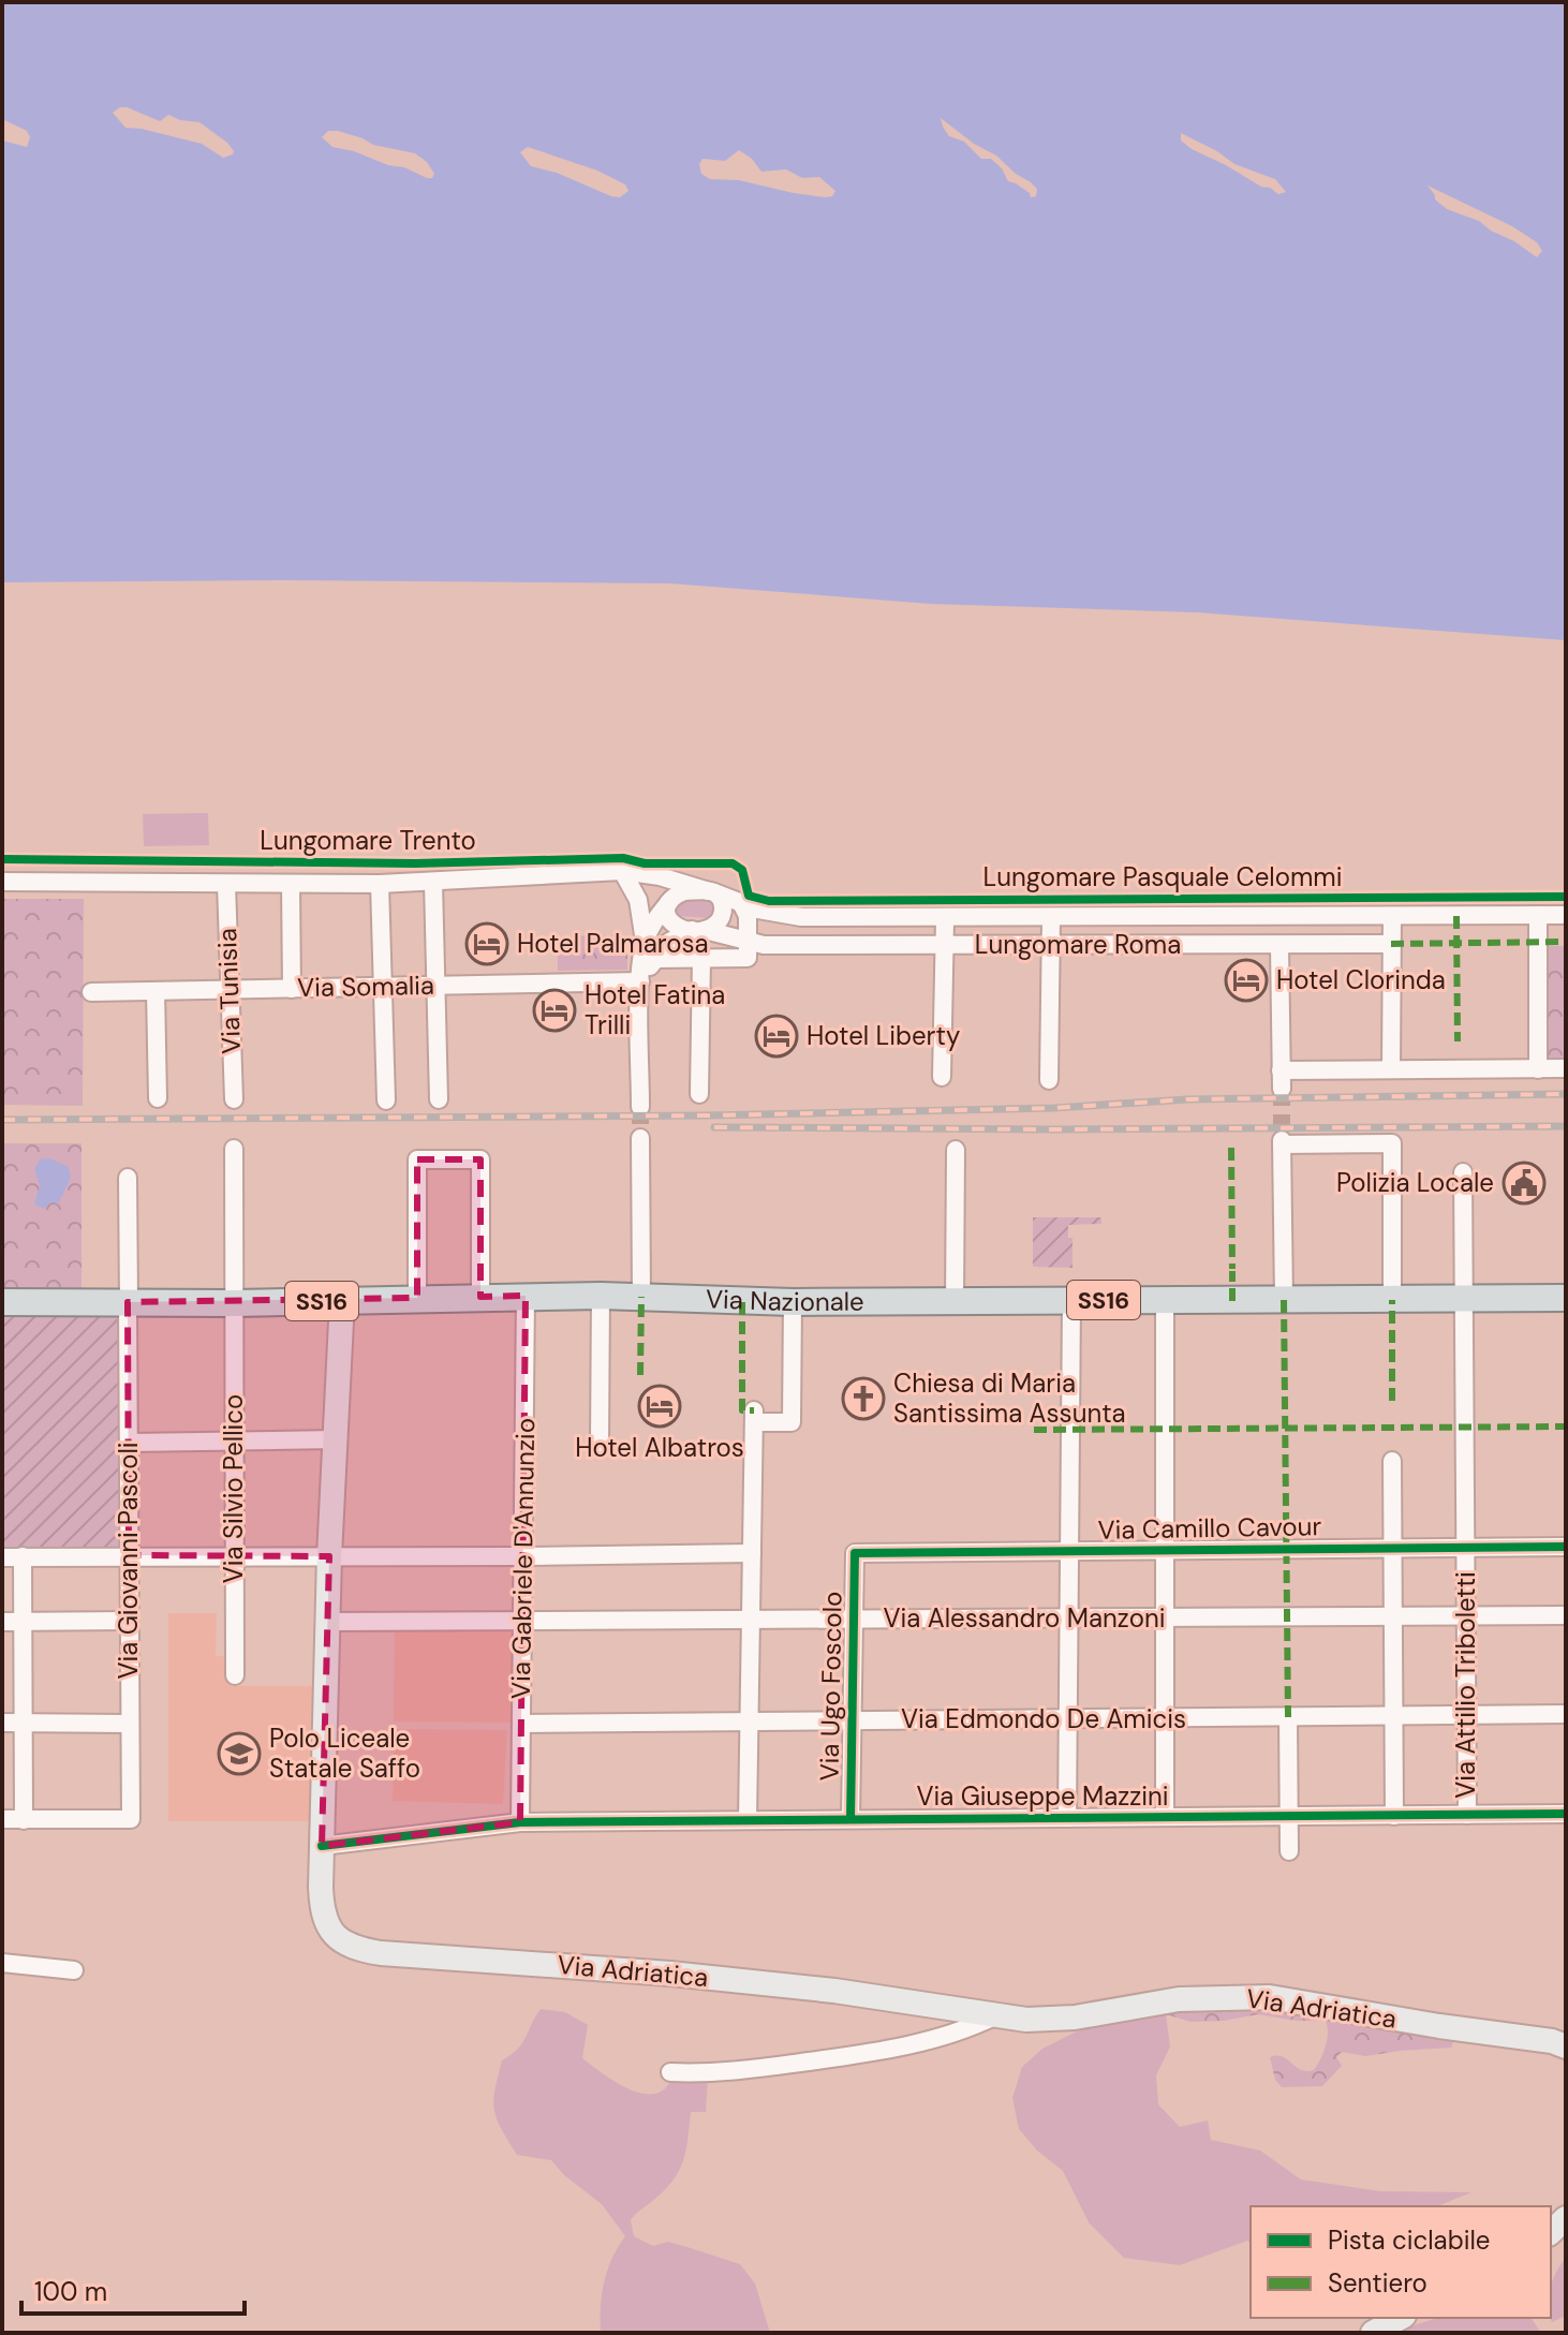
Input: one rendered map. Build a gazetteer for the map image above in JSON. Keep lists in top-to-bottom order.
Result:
{
  "streets": {
    "main road": ["Via Nazionale", "SS16", "Via Adriatica"],
    "street": [
      "Lungomare Trento",
      "Lungomare Pasquale Celommi",
      "Lungomare Roma",
      "Via Somalia",
      "Via Tunisia",
      "Via Silvio Pellico",
      "Via Camillo Cavour",
      "Via Gabriele D'Annunzio",
      "Via Giovanni Pascoli",
      "Via Alessandro Manzoni",
      "Via Attilio Triboletti",
      "Via Ugo Foscolo",
      "Via Edmondo De Amicis",
      "Via Giuseppe Mazzini"
    ]
  },
  "crossings": [
    ["Lungomare Trento", "Lungomare Pasquale Celommi"],
    ["Lungomare Trento", "Via Tunisia"],
    ["Via Somalia", "Via Tunisia"],
    ["Via Nazionale", "Via Silvio Pellico"],
    ["Via Nazionale", "Via Gabriele D'Annunzio"],
    ["Via Nazionale", "Via Giovanni Pascoli"],
    ["Via Nazionale", "Via Attilio Triboletti"],
    ["Via Nazionale", "Via Adriatica"],
    ["Via Camillo Cavour", "Via Attilio Triboletti"],
    ["Via Camillo Cavour", "Via Ugo Foscolo"],
    ["Via Gabriele D'Annunzio", "Via Alessandro Manzoni"],
    ["Via Gabriele D'Annunzio", "Via Edmondo De Amicis"],
    ["Via Gabriele D'Annunzio", "Via Giuseppe Mazzini"],
    ["Via Alessandro Manzoni", "Via Attilio Triboletti"],
    ["Via Alessandro Manzoni", "Via Ugo Foscolo"],
    ["Via Alessandro Manzoni", "Via Adriatica"],
    ["Via Attilio Triboletti", "Via Edmondo De Amicis"],
    ["Via Attilio Triboletti", "Via Giuseppe Mazzini"],
    ["Via Ugo Foscolo", "Via Edmondo De Amicis"],
    ["Via Ugo Foscolo", "Via Giuseppe Mazzini"],
    ["Via Giuseppe Mazzini", "Via Adriatica"]
  ],
  "places": {
    "hotel": [
      "Hotel Palmarosa",
      "Hotel Clorinda",
      "Hotel Fatina Trilli",
      "Hotel Liberty",
      "Hotel Albatros"
    ],
    "public building": ["Polizia Locale"],
    "church": ["Chiesa di Maria Santissima Assunta"],
    "school or university": ["Polo Liceale Statale Saffo"]
  },
  "legend": ["Pista ciclabile", "Sentiero"],
  "scale_bar": "100 m"
}
